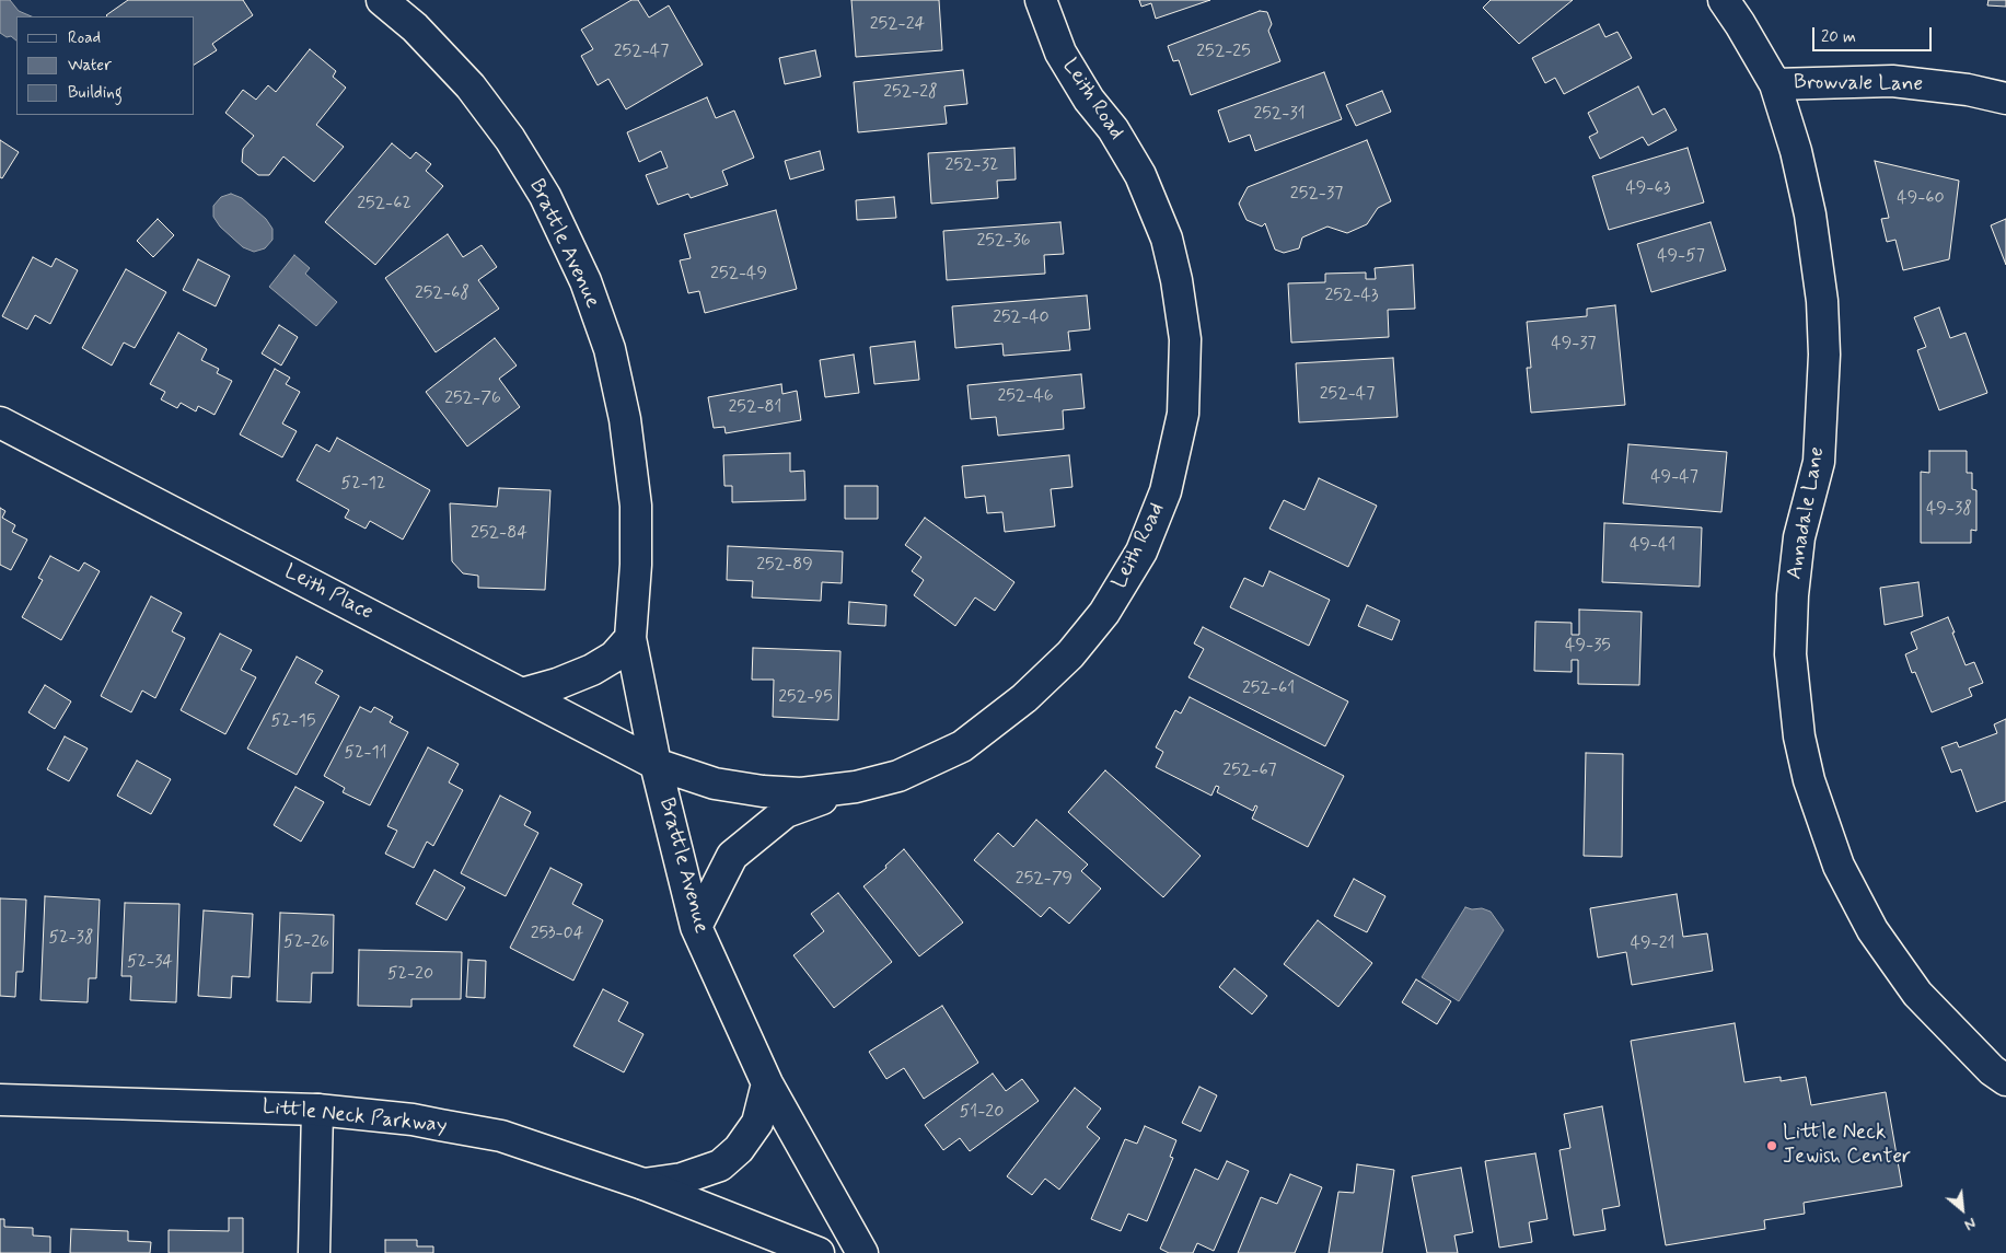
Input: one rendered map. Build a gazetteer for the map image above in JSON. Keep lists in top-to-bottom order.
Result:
{
  "streets": {
    "street": [
      "Browvale Lane",
      "Leith Road",
      "Brattle Avenue",
      "Annadale Lane",
      "Leith Place",
      "Little Neck Parkway"
    ]
  },
  "crossings": [
    ["Browvale Lane", "Annadale Lane"],
    ["Leith Road", "Brattle Avenue"],
    ["Leith Road", "Leith Place"],
    ["Brattle Avenue", "Leith Place"]
  ],
  "places": ["Little Neck Jewish Center"],
  "house_numbers": [
    "252-24",
    "252-47",
    "252-25",
    "252-28",
    "252-31",
    "252-32",
    "49-63",
    "252-37",
    "49-60",
    "252-62",
    "252-36",
    "49-57",
    "252-49",
    "252-68",
    "252-43",
    "252-40",
    "49-37",
    "252-47",
    "252-46",
    "252-76",
    "252-81",
    "49-47",
    "52-12",
    "49-38",
    "252-84",
    "49-41",
    "252-89",
    "49-35",
    "252-61",
    "252-95",
    "52-15",
    "52-11",
    "252-67",
    "252-79",
    "253-04",
    "52-38",
    "52-26",
    "49-21",
    "52-34",
    "52-20",
    "51-20"
  ],
  "legend": ["Road", "Water", "Building"],
  "scale_bar": "20 m",
  "north": "bottom right"
}
